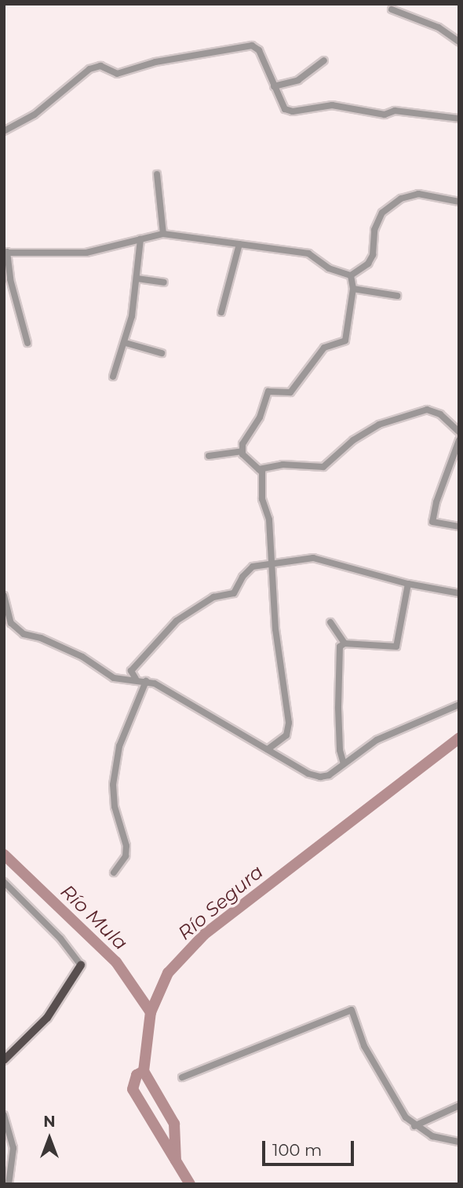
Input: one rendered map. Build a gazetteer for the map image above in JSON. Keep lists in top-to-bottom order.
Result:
{
  "water": ["Río Segura", "Río Mula"],
  "scale_bar": "100 m",
  "north": "top"
}
